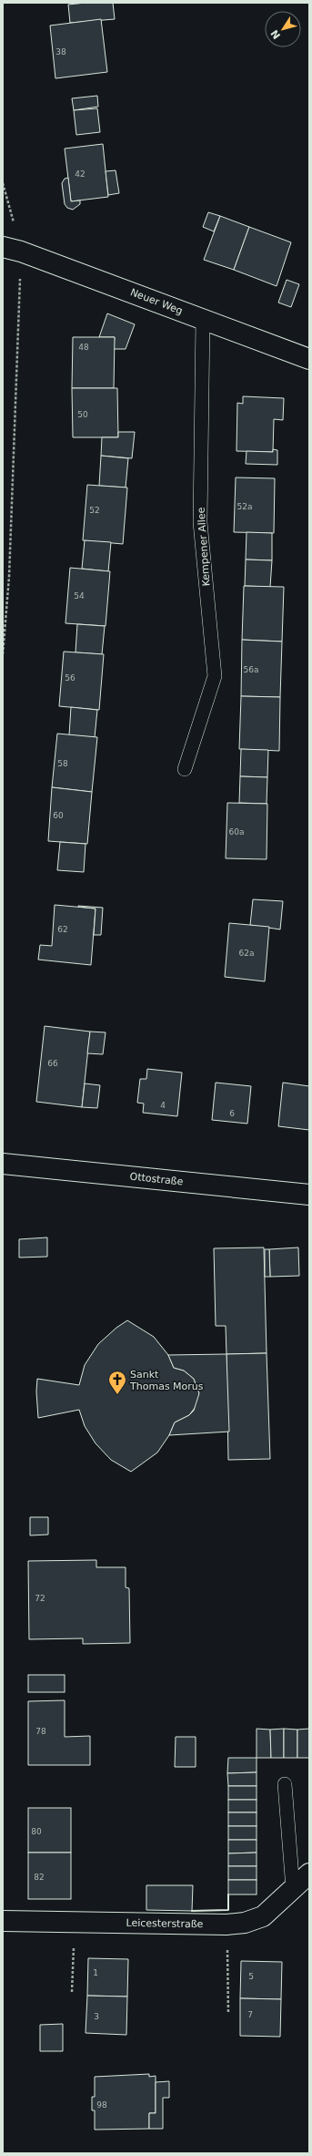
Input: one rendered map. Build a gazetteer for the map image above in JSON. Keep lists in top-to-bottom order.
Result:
{
  "streets": {
    "street": ["Neuer Weg", "Ottostraße", "Leicesterstraße"],
    "lane": ["Kempener Allee"]
  },
  "crossings": [
    ["Neuer Weg", "Kempener Allee"]
  ],
  "places": {
    "church": ["Sankt Thomas Morus"]
  },
  "house_numbers": [
    "38",
    "42",
    "48",
    "50",
    "52a",
    "52",
    "54",
    "56a",
    "56",
    "58",
    "60",
    "60a",
    "62",
    "62a",
    "66",
    "4",
    "6",
    "72",
    "78",
    "80",
    "82",
    "1",
    "5",
    "7",
    "3",
    "98"
  ],
  "north": "bottom left"
}
